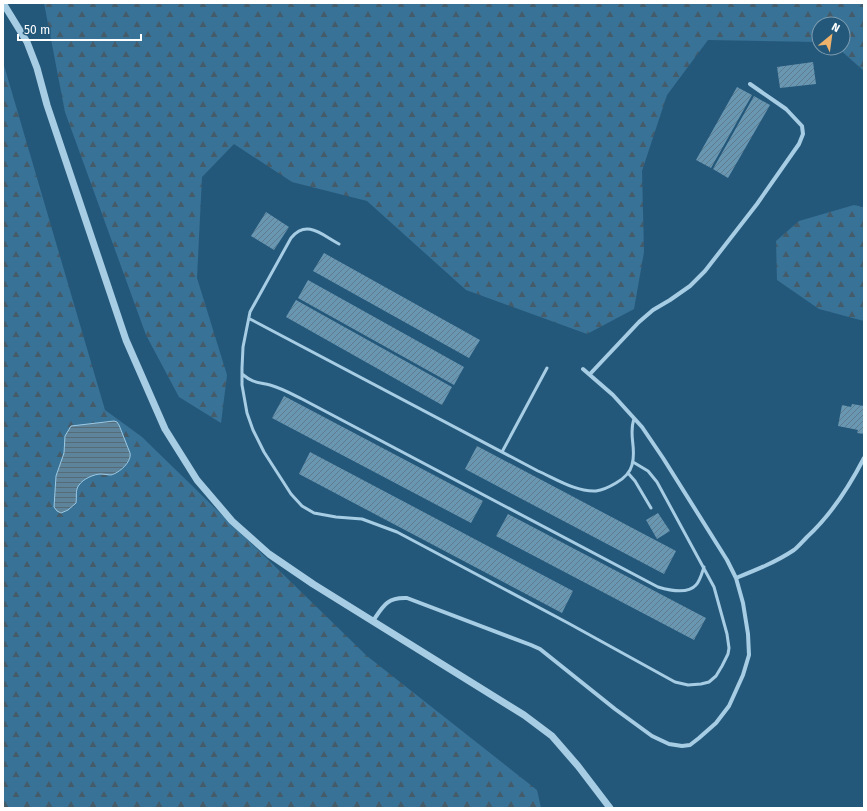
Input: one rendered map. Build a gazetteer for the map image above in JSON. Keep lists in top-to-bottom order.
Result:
{
  "scale_bar": "50 m",
  "north": "top right"
}
